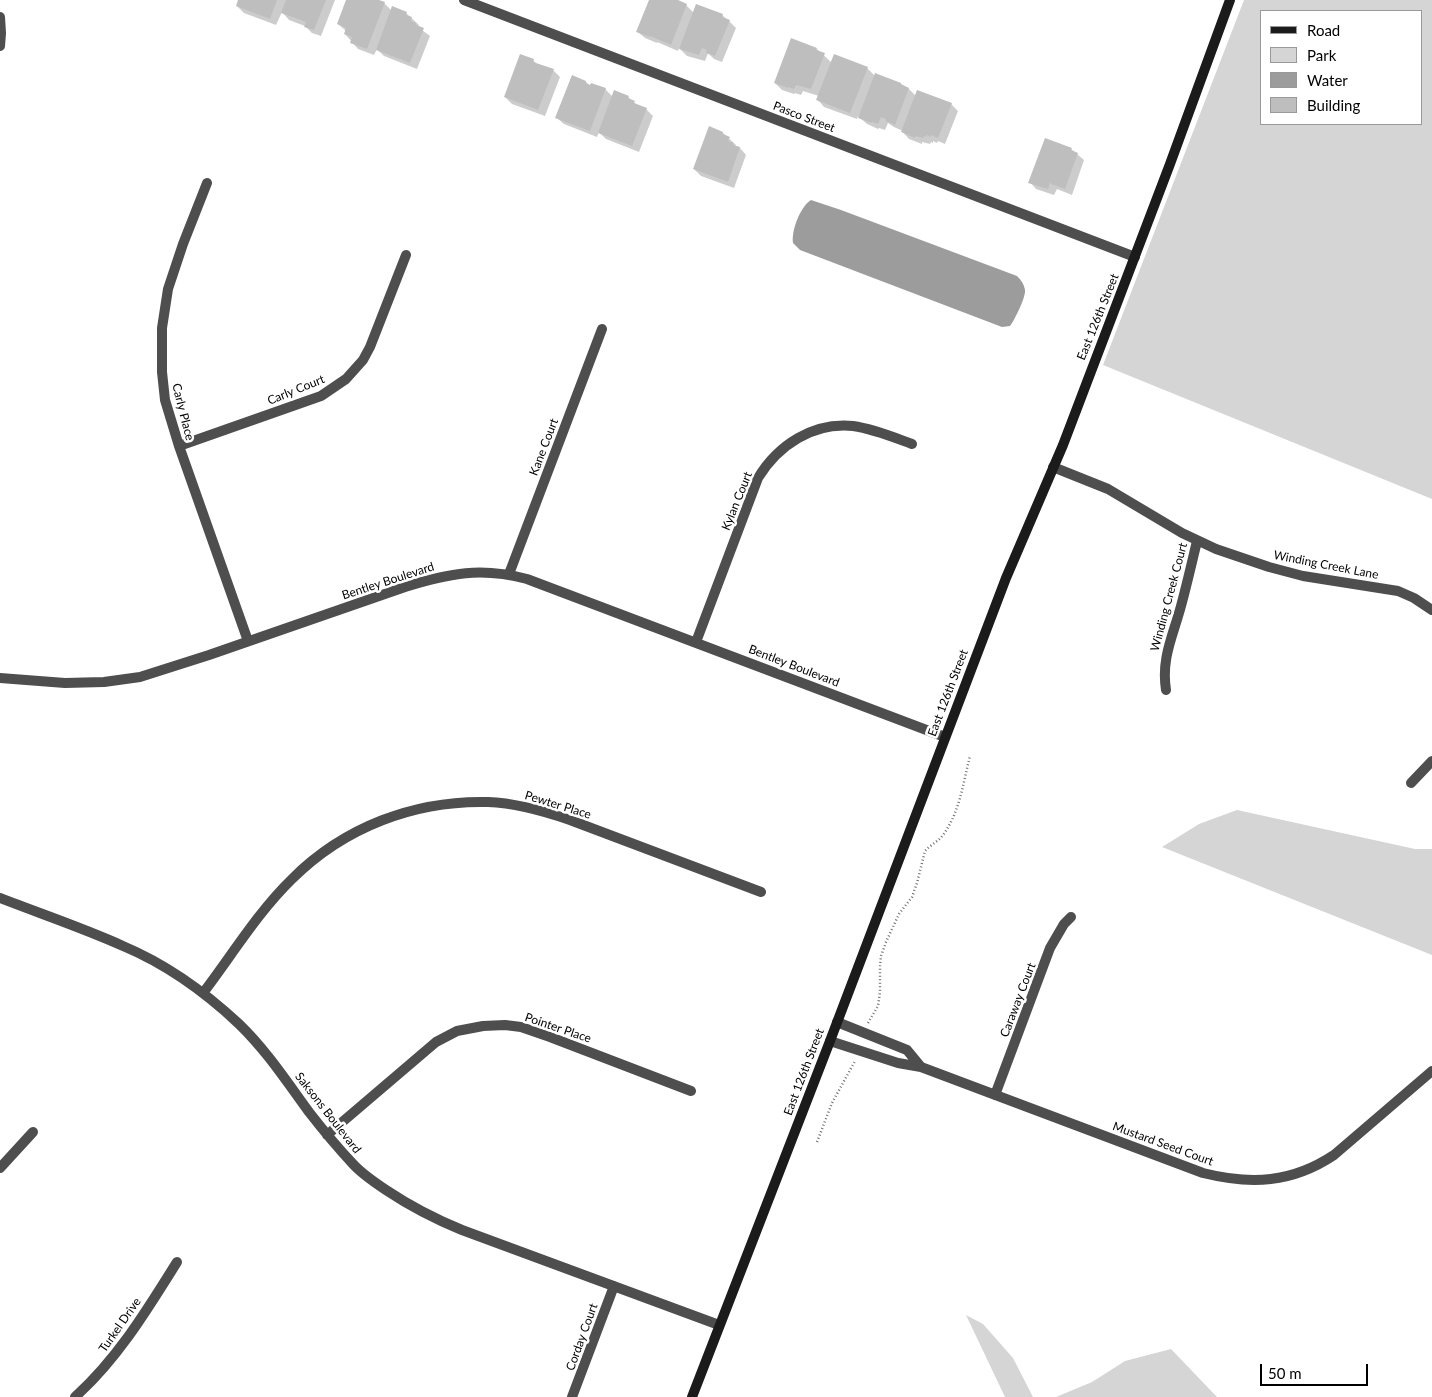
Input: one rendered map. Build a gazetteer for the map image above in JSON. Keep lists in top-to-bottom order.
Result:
{
  "streets": {
    "main road": ["East 126th Street"],
    "street": [
      "Pasco Street",
      "Carly Court",
      "Carly Place",
      "Kane Court",
      "Kylan Court",
      "Winding Creek Lane",
      "Bentley Boulevard",
      "Winding Creek Court",
      "Pewter Place",
      "Caraway Court",
      "Pointer Place",
      "Saksons Boulevard",
      "Mustard Seed Court",
      "Turkel Drive",
      "Corday Court"
    ]
  },
  "crossings": [
    ["Pasco Street", "East 126th Street"],
    ["East 126th Street", "Winding Creek Lane"],
    ["East 126th Street", "Bentley Boulevard"],
    ["East 126th Street", "Saksons Boulevard"],
    ["East 126th Street", "Mustard Seed Court"],
    ["Carly Court", "Carly Place"],
    ["Carly Place", "Bentley Boulevard"],
    ["Kane Court", "Bentley Boulevard"],
    ["Kylan Court", "Bentley Boulevard"],
    ["Winding Creek Lane", "Winding Creek Court"],
    ["Pewter Place", "Saksons Boulevard"],
    ["Caraway Court", "Mustard Seed Court"],
    ["Pointer Place", "Saksons Boulevard"],
    ["Saksons Boulevard", "Corday Court"]
  ],
  "legend": [
    "Road",
    "Park",
    "Water",
    "Building"
  ],
  "scale_bar": "50 m"
}
